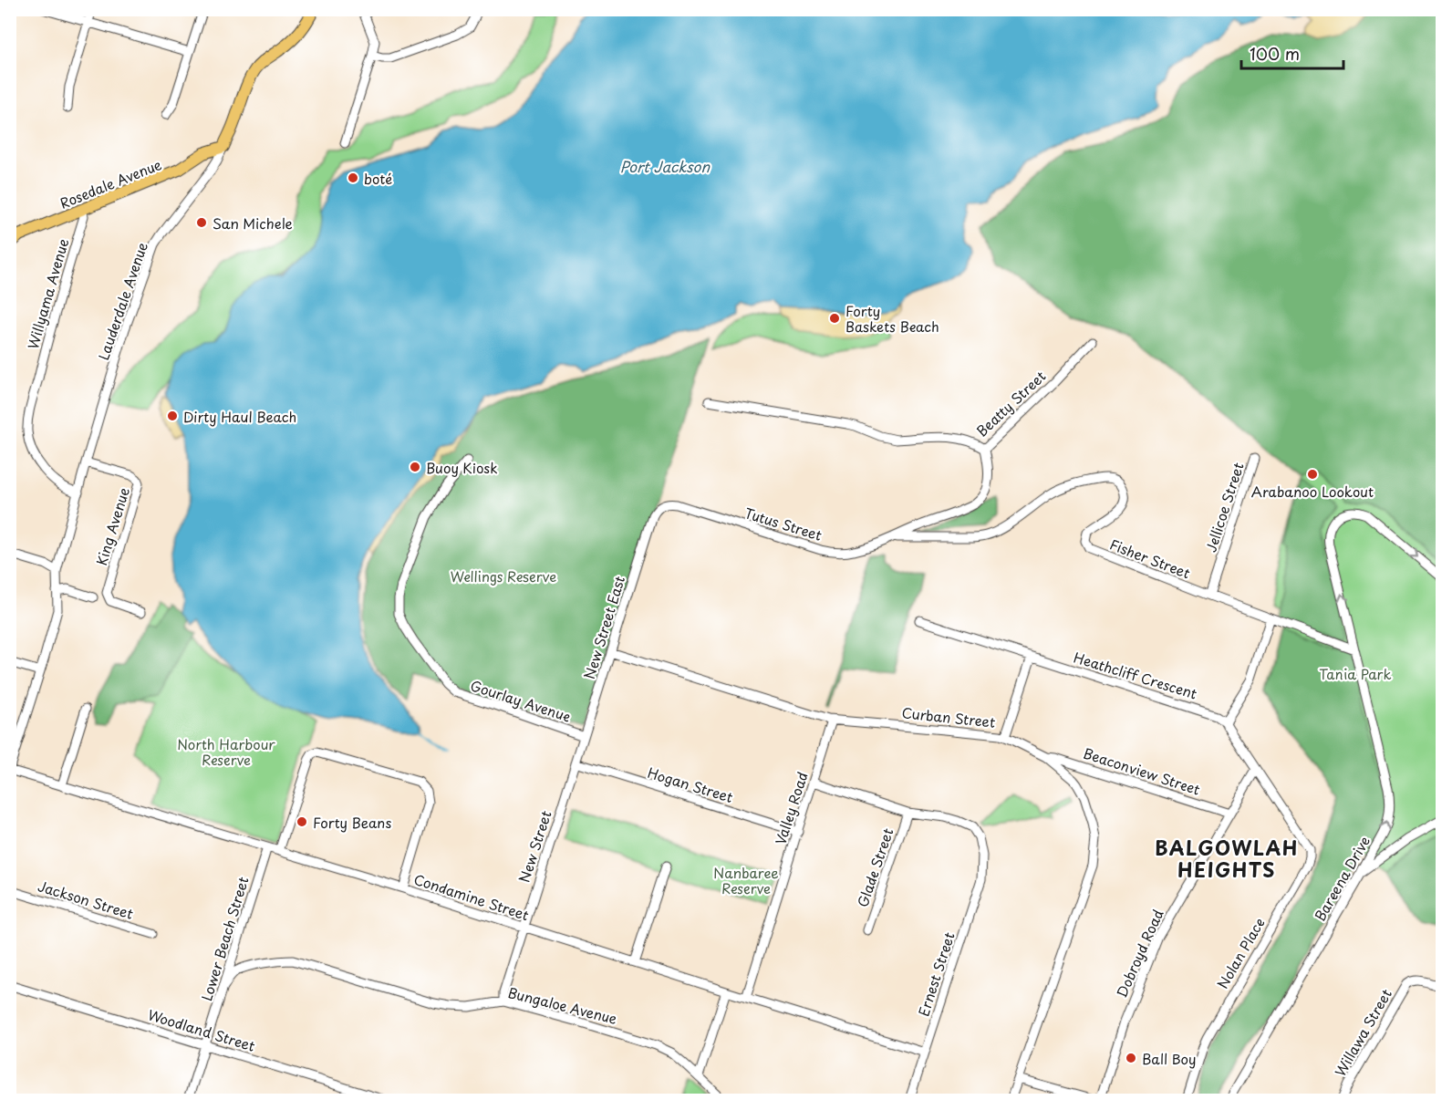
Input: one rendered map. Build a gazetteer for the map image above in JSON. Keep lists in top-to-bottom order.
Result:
{
  "streets": {
    "main road": ["Rosedale Avenue", "Lauderdale Avenue"],
    "street": [
      "Willyama Avenue",
      "Beatty Street",
      "Jellicoe Street",
      "Tutus Street",
      "King Avenue",
      "Fisher Street",
      "New Street East",
      "Heathcliff Crescent",
      "Gourlay Avenue",
      "Curban Street",
      "Beaconview Street",
      "Hogan Street",
      "Valley Road",
      "New Street",
      "Glade Street",
      "Bareena Drive",
      "Condamine Street",
      "Jackson Street",
      "Lower Beach Street",
      "Dobroyd Road",
      "Nolan Place",
      "Ernest Street",
      "Bungaloe Avenue",
      "Woodland Street",
      "Willawa Street"
    ]
  },
  "crossings": [
    ["Rosedale Avenue", "Willyama Avenue"],
    ["Rosedale Avenue", "Lauderdale Avenue"],
    ["Willyama Avenue", "Lauderdale Avenue"],
    ["Lauderdale Avenue", "King Avenue"],
    ["Lauderdale Avenue", "Condamine Street"],
    ["Beatty Street", "Tutus Street"],
    ["Jellicoe Street", "Fisher Street"],
    ["Tutus Street", "Fisher Street"],
    ["Tutus Street", "New Street East"],
    ["Fisher Street", "Bareena Drive"],
    ["New Street East", "Gourlay Avenue"],
    ["New Street East", "Curban Street"],
    ["New Street East", "Hogan Street"],
    ["New Street East", "New Street"],
    ["Heathcliff Crescent", "Dobroyd Road"],
    ["Heathcliff Crescent", "Nolan Place"],
    ["Curban Street", "Beaconview Street"],
    ["Curban Street", "Valley Road"],
    ["Beaconview Street", "Dobroyd Road"],
    ["Hogan Street", "Valley Road"],
    ["Hogan Street", "New Street"],
    ["Valley Road", "Condamine Street"],
    ["New Street", "Condamine Street"],
    ["New Street", "Bungaloe Avenue"],
    ["Glade Street", "Ernest Street"],
    ["Condamine Street", "Lower Beach Street"],
    ["Condamine Street", "Ernest Street"],
    ["Lower Beach Street", "Bungaloe Avenue"],
    ["Lower Beach Street", "Woodland Street"]
  ],
  "districts": ["BALGOWLAH HEIGHTS"],
  "water": ["Port Jackson"],
  "parks": [
    "Wellings Reserve",
    "Tania Park",
    "North Harbour Reserve",
    "Nanbaree Reserve"
  ],
  "places": [
    "boté",
    "San Michele",
    "Forty Baskets Beach",
    "Dirty Haul Beach",
    "Buoy Kiosk",
    "Arabanoo Lookout",
    "Forty Beans",
    "Ball Boy"
  ],
  "scale_bar": "100 m"
}
